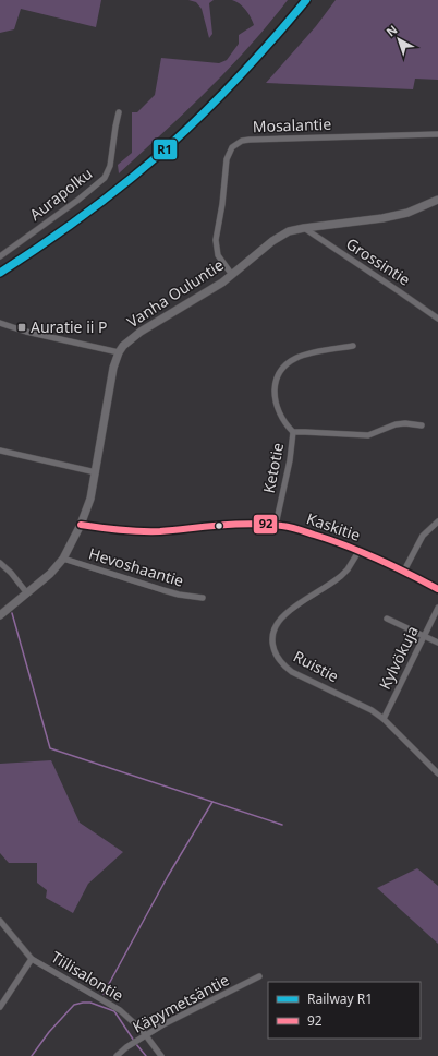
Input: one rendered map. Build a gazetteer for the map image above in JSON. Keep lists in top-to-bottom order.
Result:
{
  "streets": {
    "street": [
      "Mosalantie",
      "Aurapolku",
      "Grossintie",
      "Vanha Ouluntie",
      "Ketotie",
      "Kaskitie",
      "Hevoshaantie",
      "Kylvökuja",
      "Ruistie",
      "Tiilisalontie",
      "Käpymetsäntie"
    ]
  },
  "crossings": [
    ["Mosalantie", "Vanha Ouluntie"],
    ["Grossintie", "Vanha Ouluntie"],
    ["Vanha Ouluntie", "Kaskitie"],
    ["Vanha Ouluntie", "Hevoshaantie"],
    ["Ketotie", "Kaskitie"],
    ["Kaskitie", "Ruistie"],
    ["Kylvökuja", "Ruistie"],
    ["Tiilisalontie", "Käpymetsäntie"]
  ],
  "places": {
    "transit": ["Auratie ii P"]
  },
  "lines": ["rail line R1", "transit line 92"],
  "legend": ["Railway R1", "92"],
  "north": "top left"
}
